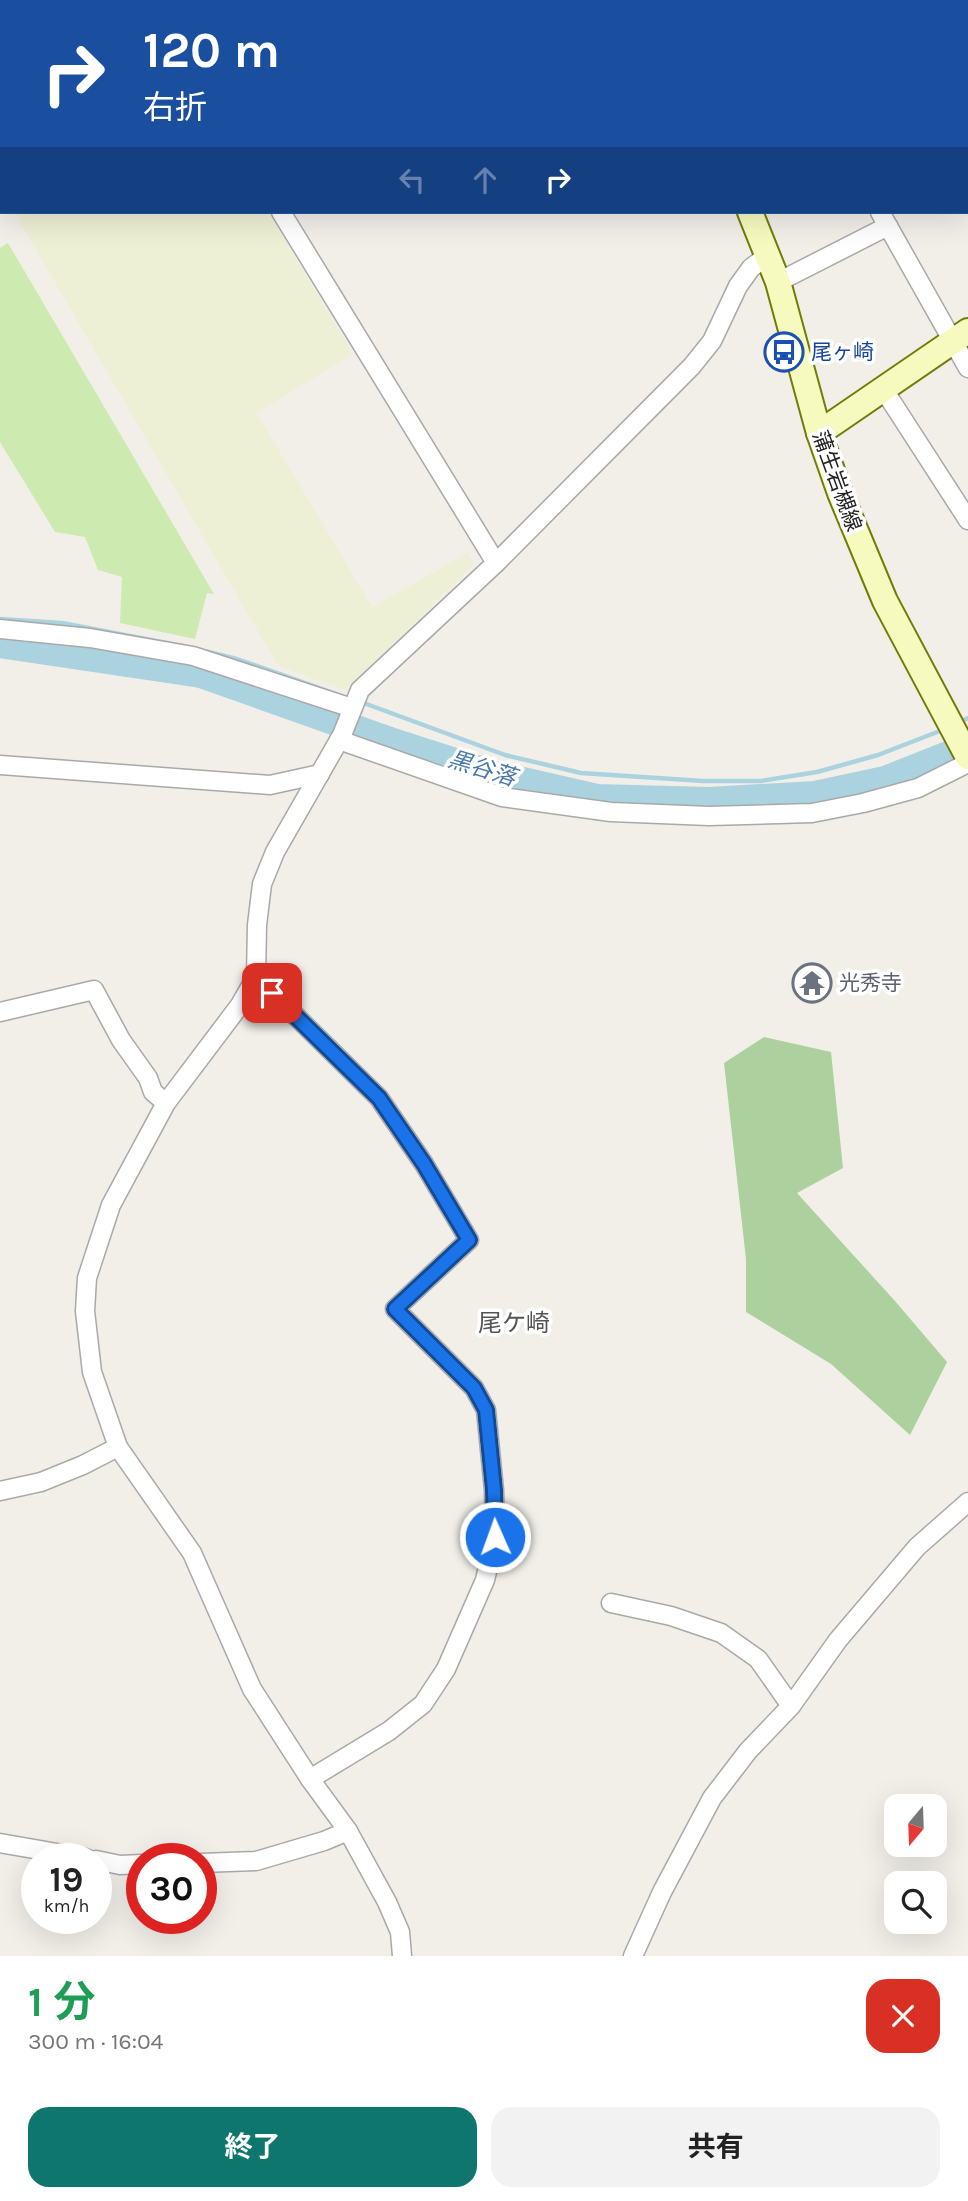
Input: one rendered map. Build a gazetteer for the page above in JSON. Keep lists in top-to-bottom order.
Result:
{
  "streets": {
    "main road": ["蒲生岩槻線"]
  },
  "districts": ["尾ケ崎"],
  "water": ["黒谷落"],
  "places": {
    "bus stop": ["尾ヶ崎"],
    "temple": ["光秀寺"]
  },
  "north": "bottom",
  "page": {
    "turn": ["120 m", "右折"],
    "speed": "19 km/h",
    "limit": "30",
    "heading": ["1 分", "300 m · 16:04"],
    "buttons": ["終了", "共有"]
  }
}
